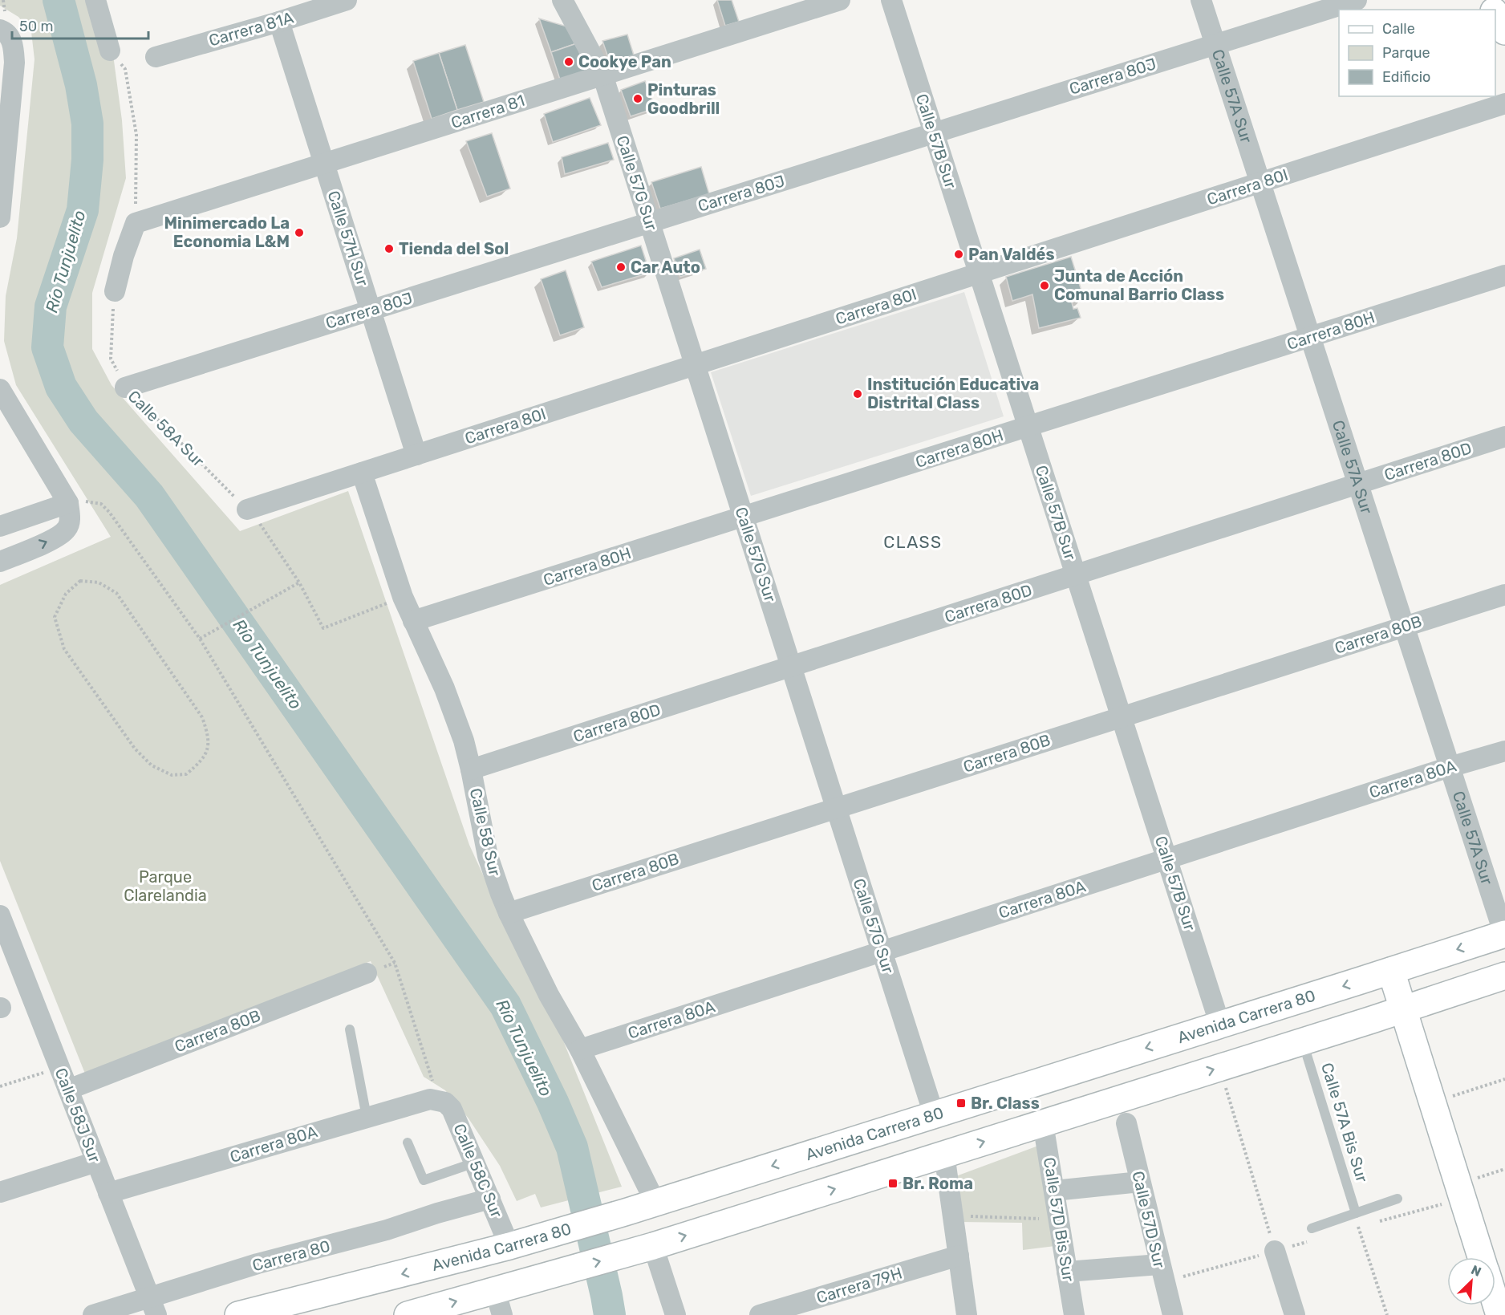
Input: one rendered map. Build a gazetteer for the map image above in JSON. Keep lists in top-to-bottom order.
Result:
{
  "streets": {
    "main road": ["Avenida Carrera 80"],
    "street": [
      "Carrera 81A",
      "Carrera 80J",
      "Calle 57A Sur",
      "Carrera 81",
      "Calle 57B Sur",
      "Calle 57G Sur",
      "Carrera 80I",
      "Calle 57H Sur",
      "Carrera 80H",
      "Carrera 80D",
      "Carrera 80B",
      "Carrera 80A",
      "Calle 58 Sur",
      "Calle 58J Sur",
      "Calle 58C Sur",
      "Calle 57D Bis Sur",
      "Calle 57D Sur",
      "Carrera 80",
      "Carrera 79H"
    ],
    "lane": ["Calle 57A Bis Sur"],
    "path": ["Calle 58A Sur"]
  },
  "crossings": [
    ["Carrera 81A", "Calle 57H Sur"],
    ["Carrera 80J", "Calle 57A Sur"],
    ["Carrera 80J", "Calle 57B Sur"],
    ["Carrera 80J", "Calle 57G Sur"],
    ["Carrera 80J", "Calle 57H Sur"],
    ["Carrera 80J", "Calle 58A Sur"],
    ["Calle 57A Sur", "Carrera 80I"],
    ["Calle 57A Sur", "Carrera 80H"],
    ["Calle 57A Sur", "Carrera 80D"],
    ["Calle 57A Sur", "Carrera 80B"],
    ["Calle 57A Sur", "Carrera 80A"],
    ["Calle 57A Sur", "Avenida Carrera 80"],
    ["Carrera 81", "Calle 57G Sur"],
    ["Carrera 81", "Calle 57H Sur"],
    ["Calle 57B Sur", "Carrera 80I"],
    ["Calle 57B Sur", "Carrera 80H"],
    ["Calle 57B Sur", "Carrera 80D"],
    ["Calle 57B Sur", "Carrera 80B"],
    ["Calle 57B Sur", "Carrera 80A"],
    ["Calle 57B Sur", "Avenida Carrera 80"],
    ["Calle 57G Sur", "Carrera 80I"],
    ["Calle 57G Sur", "Carrera 80H"],
    ["Calle 57G Sur", "Carrera 80D"],
    ["Calle 57G Sur", "Carrera 80B"],
    ["Calle 57G Sur", "Carrera 80A"],
    ["Calle 57G Sur", "Avenida Carrera 80"],
    ["Carrera 80I", "Calle 57H Sur"],
    ["Carrera 80I", "Calle 58A Sur"],
    ["Carrera 80I", "Calle 58 Sur"],
    ["Carrera 80H", "Calle 58 Sur"],
    ["Calle 58A Sur", "Calle 58 Sur"],
    ["Carrera 80D", "Calle 58 Sur"],
    ["Carrera 80B", "Calle 58 Sur"],
    ["Carrera 80B", "Calle 58J Sur"],
    ["Carrera 80A", "Calle 58 Sur"],
    ["Carrera 80A", "Calle 58J Sur"],
    ["Carrera 80A", "Calle 58C Sur"],
    ["Calle 58 Sur", "Avenida Carrera 80"],
    ["Avenida Carrera 80", "Calle 58C Sur"],
    ["Calle 58J Sur", "Carrera 80"],
    ["Calle 58C Sur", "Carrera 80"]
  ],
  "districts": ["CLASS"],
  "water": ["Río Tunjuelito"],
  "parks": ["Parque Clarelandia"],
  "places": {
    "other": [
      "Cookye Pan",
      "Pinturas Goodbrill",
      "Minimercado La Economia L&M",
      "Tienda del Sol",
      "Pan Valdés",
      "Car Auto",
      "Junta de Acción Comunal Barrio Class",
      "Institución Educativa Distrital Class"
    ],
    "transit": ["Br. Class", "Br. Roma"]
  },
  "legend": ["Calle", "Parque", "Edificio"],
  "scale_bar": "50 m",
  "north": "top right"
}
